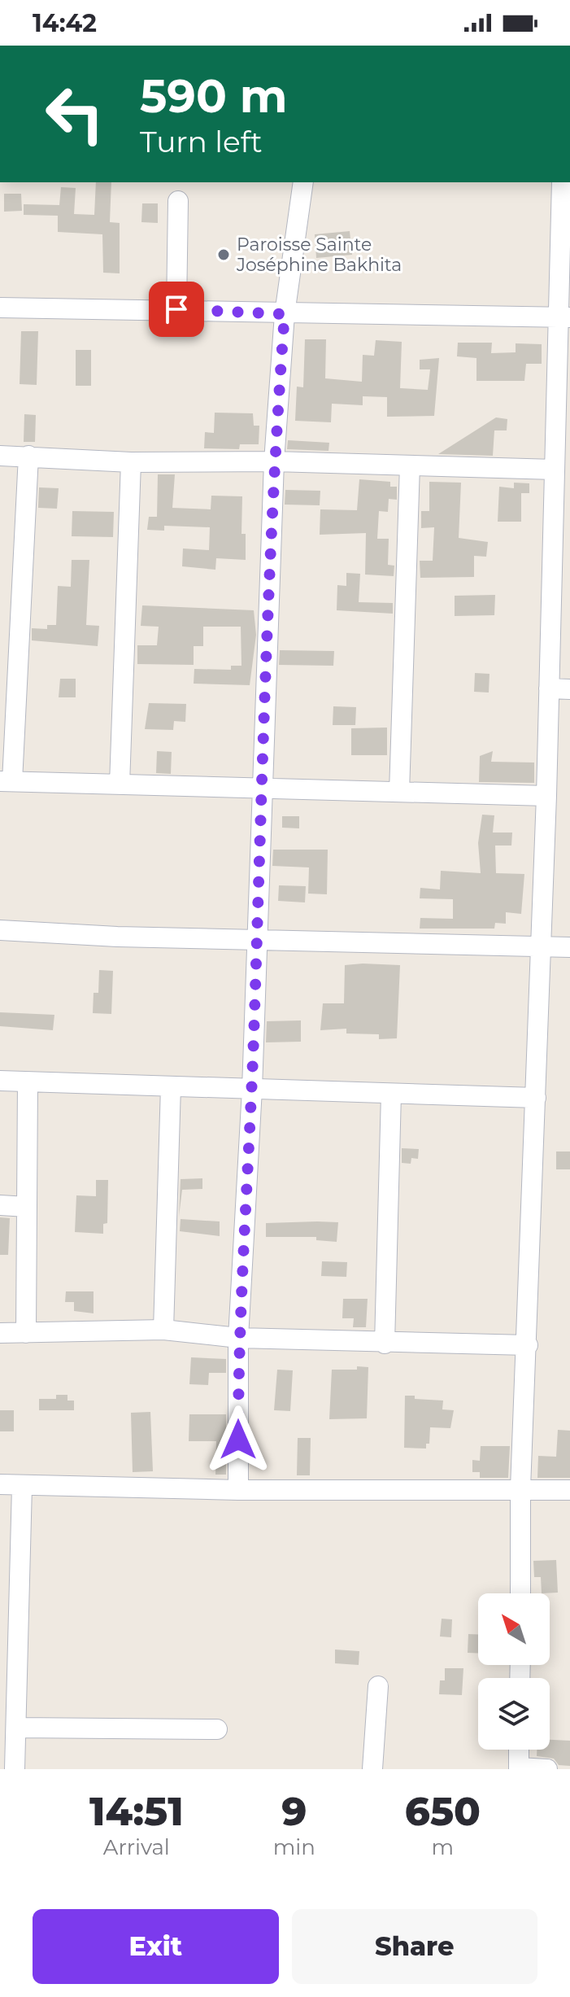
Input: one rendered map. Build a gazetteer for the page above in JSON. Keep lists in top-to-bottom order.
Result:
{
  "places": ["Paroisse Sainte Joséphine Bakhita"],
  "north": "top left",
  "page": {
    "status": "14:42",
    "turn": ["590 m", "Turn left"],
    "eta": [
      "14:51",
      "Arrival",
      "9",
      "min",
      "650",
      "m"
    ],
    "buttons": ["Exit", "Share"]
  }
}
